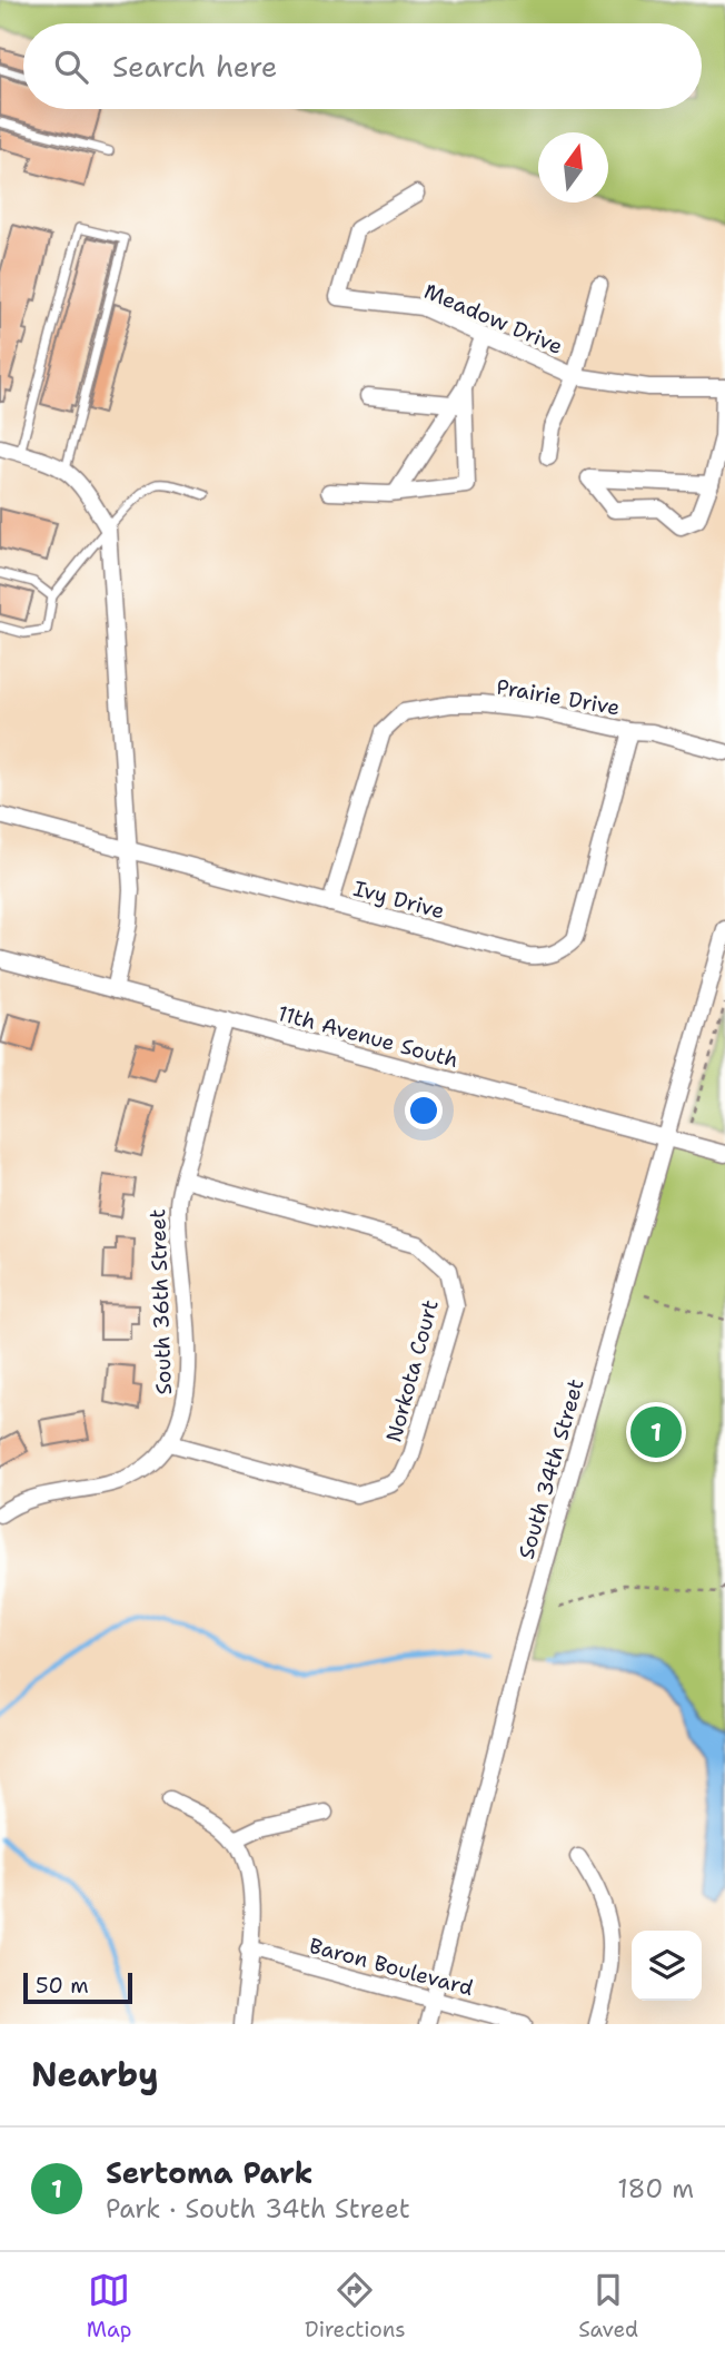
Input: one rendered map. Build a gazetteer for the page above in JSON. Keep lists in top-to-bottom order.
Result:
{
  "streets": {
    "street": [
      "Meadow Drive",
      "Prairie Drive",
      "Ivy Drive",
      "11th Avenue South",
      "South 36th Street",
      "Norkota Court",
      "South 34th Street",
      "Baron Boulevard"
    ]
  },
  "crossings": [
    ["Prairie Drive", "Ivy Drive"],
    ["11th Avenue South", "South 36th Street"],
    ["11th Avenue South", "South 34th Street"],
    ["South 36th Street", "Norkota Court"],
    ["South 34th Street", "Baron Boulevard"]
  ],
  "scale_bar": "50 m",
  "north": "top",
  "page": {
    "search": "Search here",
    "pins": "1",
    "scale": "50 m",
    "heading": "Nearby",
    "list": [
      {
        "mark": "1",
        "name": "Sertoma Park",
        "note": "Park · South 34th Street",
        "value": "180 m"
      }
    ],
    "nav": ["Map", "Directions", "Saved"]
  }
}
